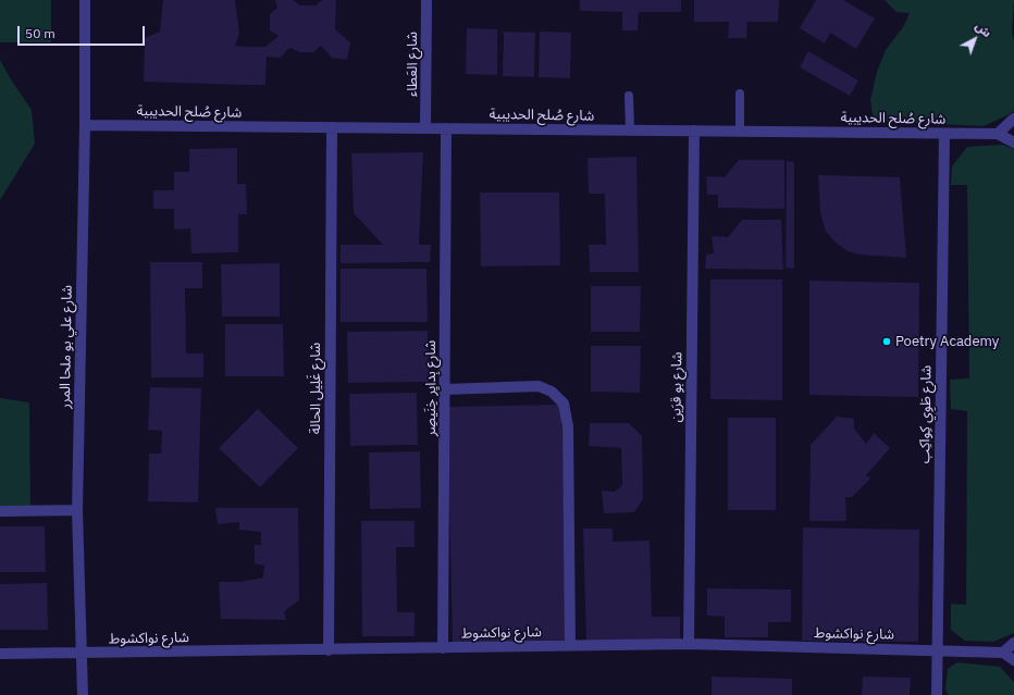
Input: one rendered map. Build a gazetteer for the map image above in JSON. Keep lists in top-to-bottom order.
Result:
{
  "streets": {
    "street": [
      "شارع العَطاء",
      "شارع صُلح الحديبية",
      "شارع علي بو ملحا المرر",
      "شارع بو قرَين",
      "شارع غَلِيل الحالة",
      "شارع بِدايِر خِنَيصِر",
      "شارع طَوِي كِواكِب",
      "شارع نواكشوط"
    ]
  },
  "crossings": [
    ["شارع العَطاء", "شارع صُلح الحديبية"],
    ["شارع صُلح الحديبية", "شارع علي بو ملحا المرر"],
    ["شارع صُلح الحديبية", "شارع بو قرَين"],
    ["شارع صُلح الحديبية", "شارع غَلِيل الحالة"],
    ["شارع صُلح الحديبية", "شارع بِدايِر خِنَيصِر"],
    ["شارع صُلح الحديبية", "شارع طَوِي كِواكِب"],
    ["شارع علي بو ملحا المرر", "شارع نواكشوط"],
    ["شارع بو قرَين", "شارع نواكشوط"],
    ["شارع غَلِيل الحالة", "شارع نواكشوط"],
    ["شارع بِدايِر خِنَيصِر", "شارع نواكشوط"],
    ["شارع طَوِي كِواكِب", "شارع نواكشوط"]
  ],
  "places": ["Poetry Academy"],
  "scale_bar": "50 m",
  "north": "top right"
}
